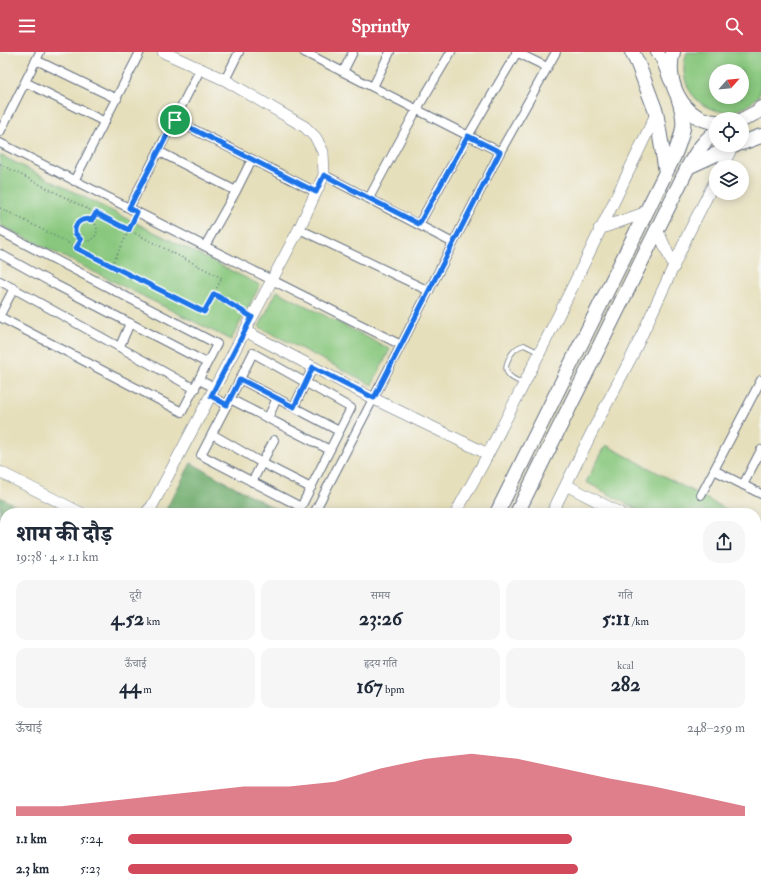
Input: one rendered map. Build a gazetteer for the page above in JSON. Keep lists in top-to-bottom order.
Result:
{
  "north": "top right",
  "page": {
    "header": "Sprintly",
    "heading": ["शाम की दौड़", "19:38 · 4 × 1.1 km"],
    "stats": [
      ["दूरी", "4.52 km"],
      ["समय", "23:26"],
      ["गति", "5:11 /km"],
      ["ऊँचाई", "44 m"],
      ["हृदय गति", "167 bpm"],
      ["kcal", "282"]
    ],
    "chart": ["ऊँचाई", "248–259 m"],
    "list": [
      {
        "name": "1.1 km",
        "note": "5:24"
      },
      {
        "name": "2.3 km",
        "note": "5:23"
      }
    ]
  }
}
